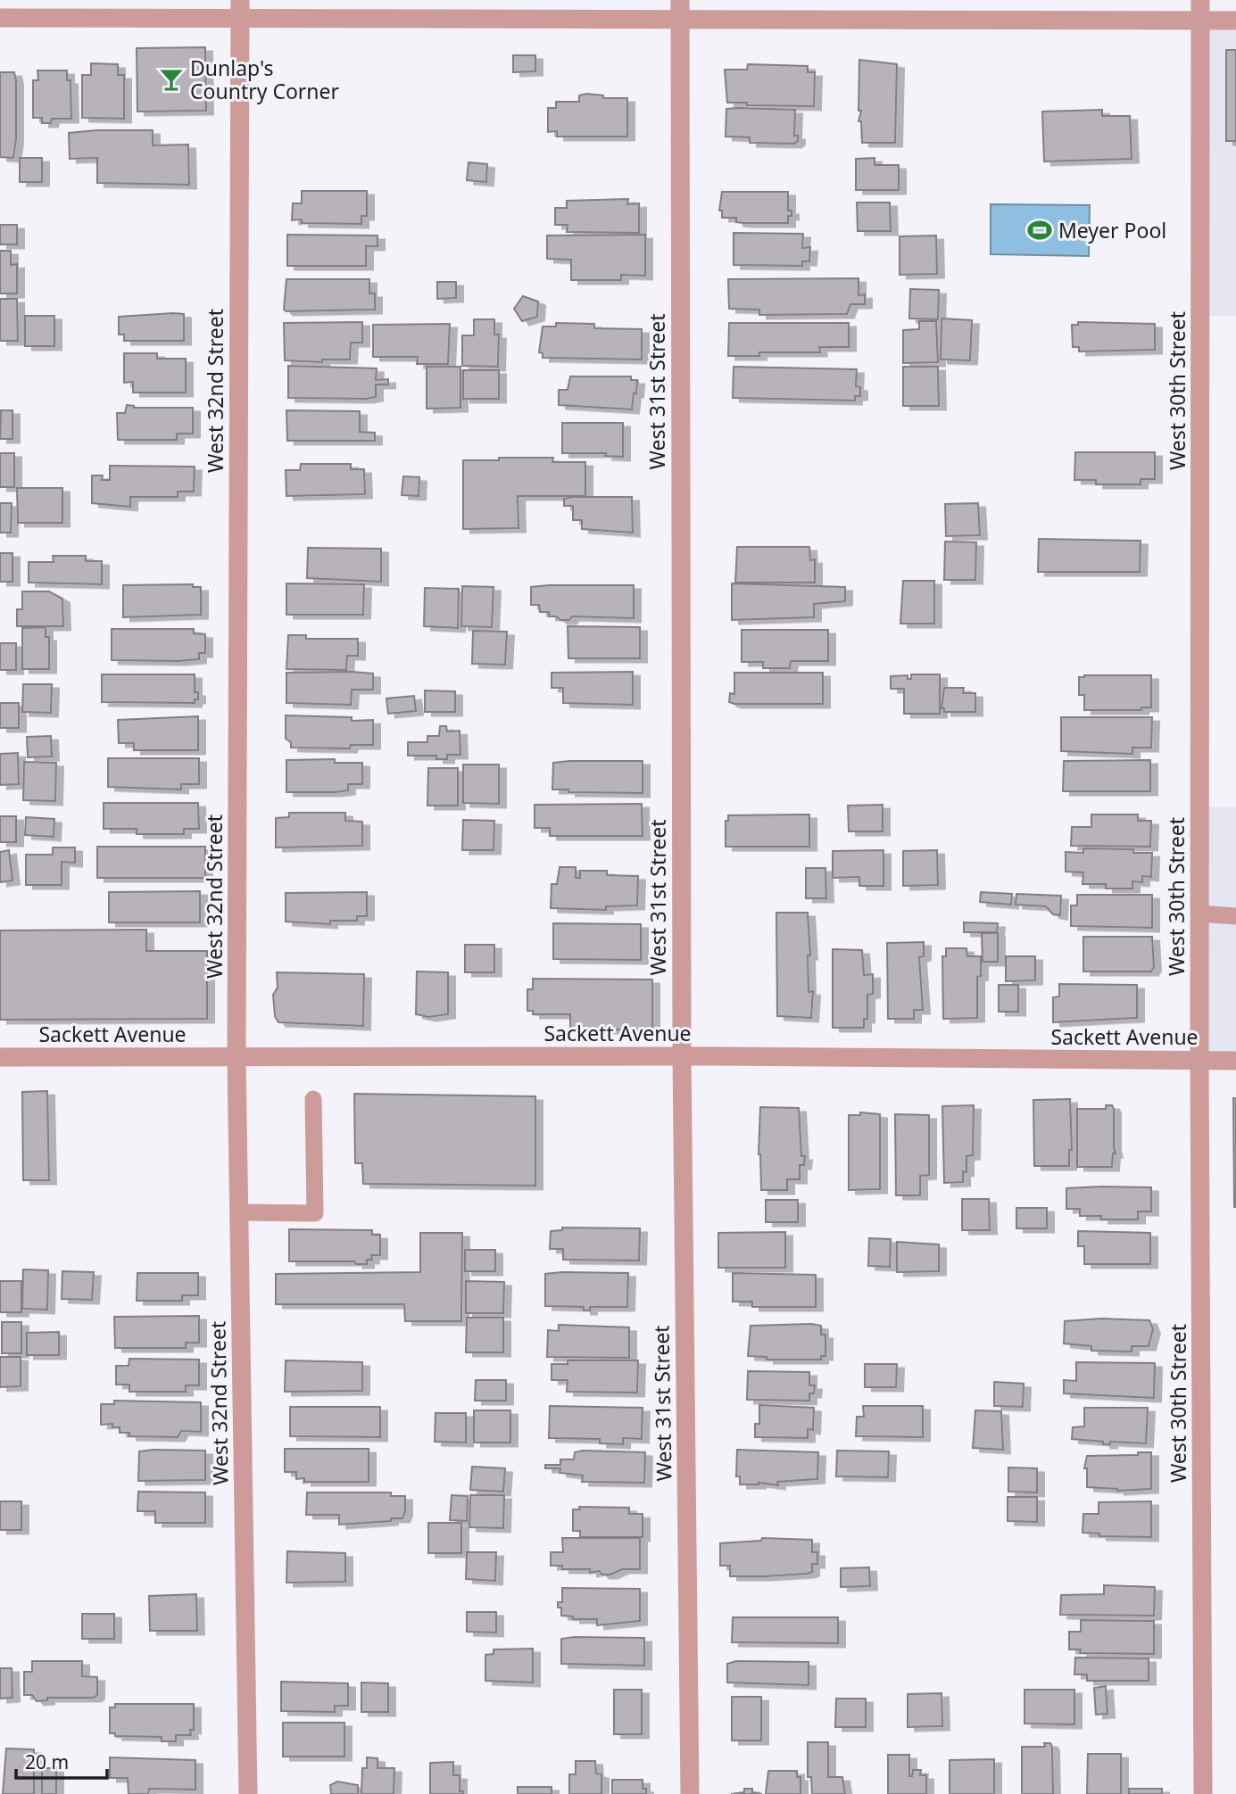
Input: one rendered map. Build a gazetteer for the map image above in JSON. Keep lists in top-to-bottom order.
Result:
{
  "streets": {
    "street": [
      "West 32nd Street",
      "West 30th Street",
      "West 31st Street",
      "Sackett Avenue"
    ]
  },
  "crossings": [
    ["West 32nd Street", "Sackett Avenue"],
    ["West 30th Street", "Sackett Avenue"],
    ["West 31st Street", "Sackett Avenue"]
  ],
  "places": {
    "bar": ["Dunlap's Country Corner"],
    "sports": ["Meyer Pool"]
  },
  "scale_bar": "20 m"
}
